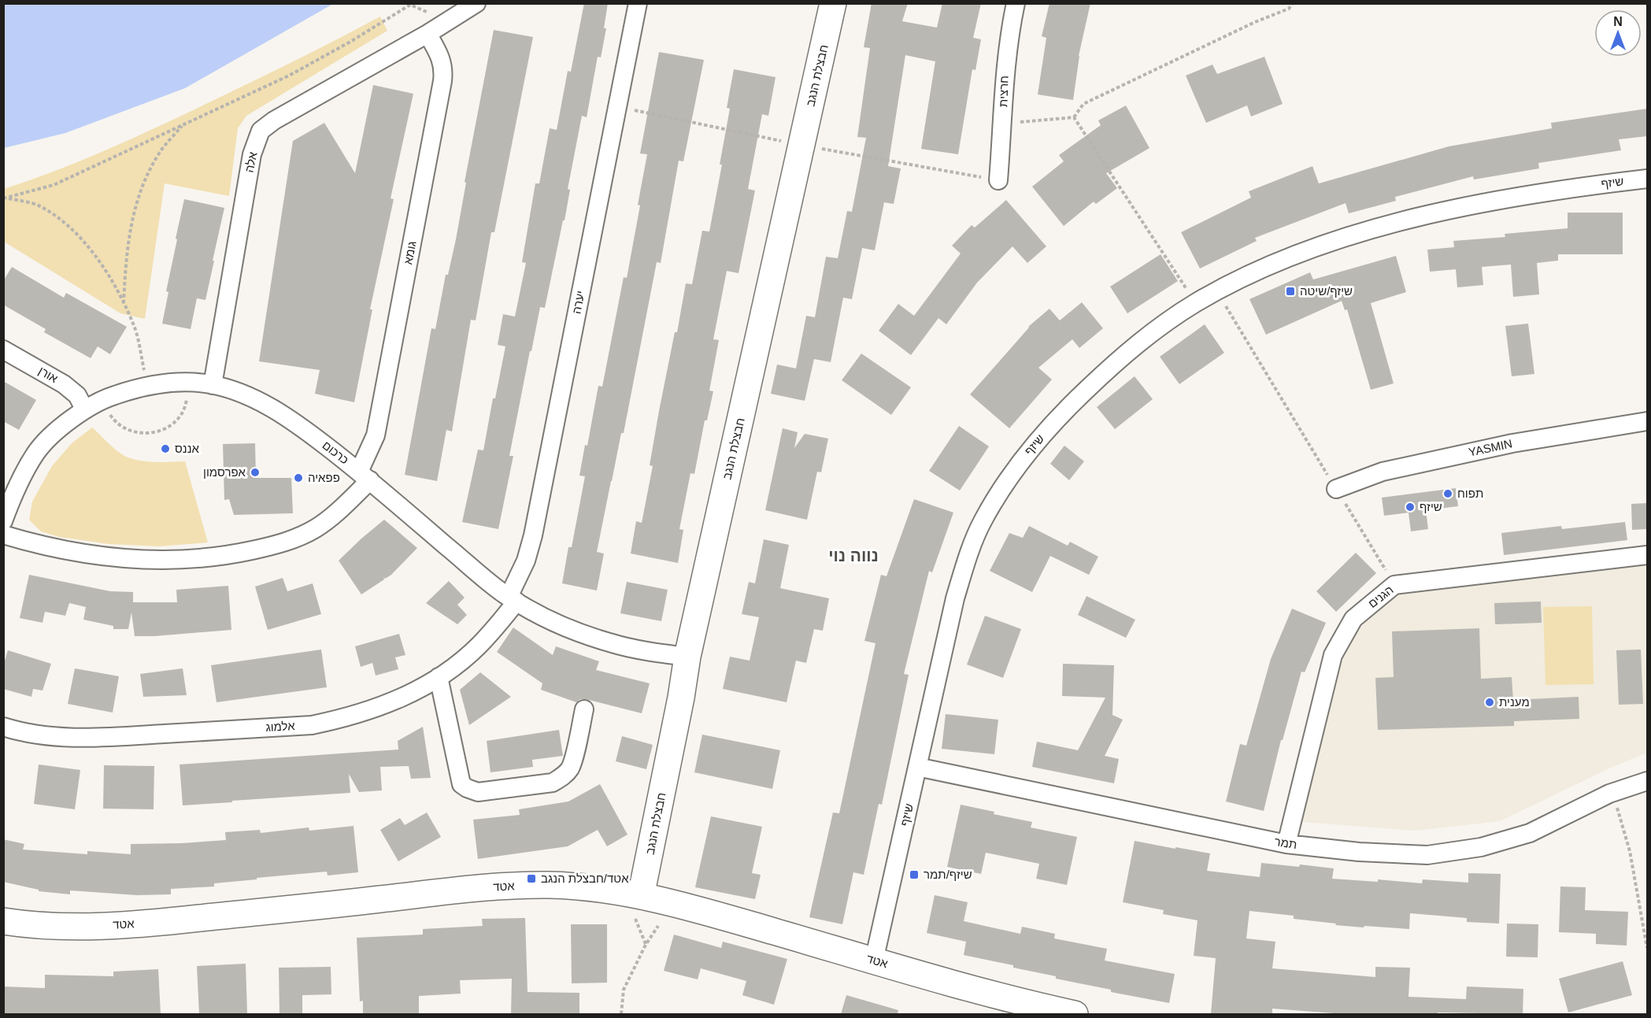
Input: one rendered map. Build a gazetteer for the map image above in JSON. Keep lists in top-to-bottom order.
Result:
{
  "streets": {
    "street": [
      "חבצלת הנגב",
      "חרצית",
      "אלה",
      "שיזף",
      "גומא",
      "יערה",
      "אורן",
      "YASMIN",
      "כרכום",
      "הגנים",
      "אלמוג",
      "תמר",
      "אטד"
    ]
  },
  "crossings": [
    ["חבצלת הנגב", "כרכום"],
    ["חבצלת הנגב", "אטד"],
    ["אלה", "גומא"],
    ["אלה", "כרכום"],
    ["שיזף", "תמר"],
    ["שיזף", "אטד"],
    ["גומא", "כרכום"],
    ["יערה", "כרכום"],
    ["יערה", "אלמוג"],
    ["אורן", "כרכום"],
    ["כרכום", "אלמוג"],
    ["הגנים", "תמר"]
  ],
  "districts": ["נווה נוי"],
  "places": {
    "transit": ["שיזף/שיטה", "שיזף/תמר", "אטד/חבצלת הנגב"],
    "other": [
      "אננס",
      "אפרסמון",
      "פפאיה",
      "תפוח",
      "שיזף",
      "מענית"
    ]
  },
  "north": "top"
}
